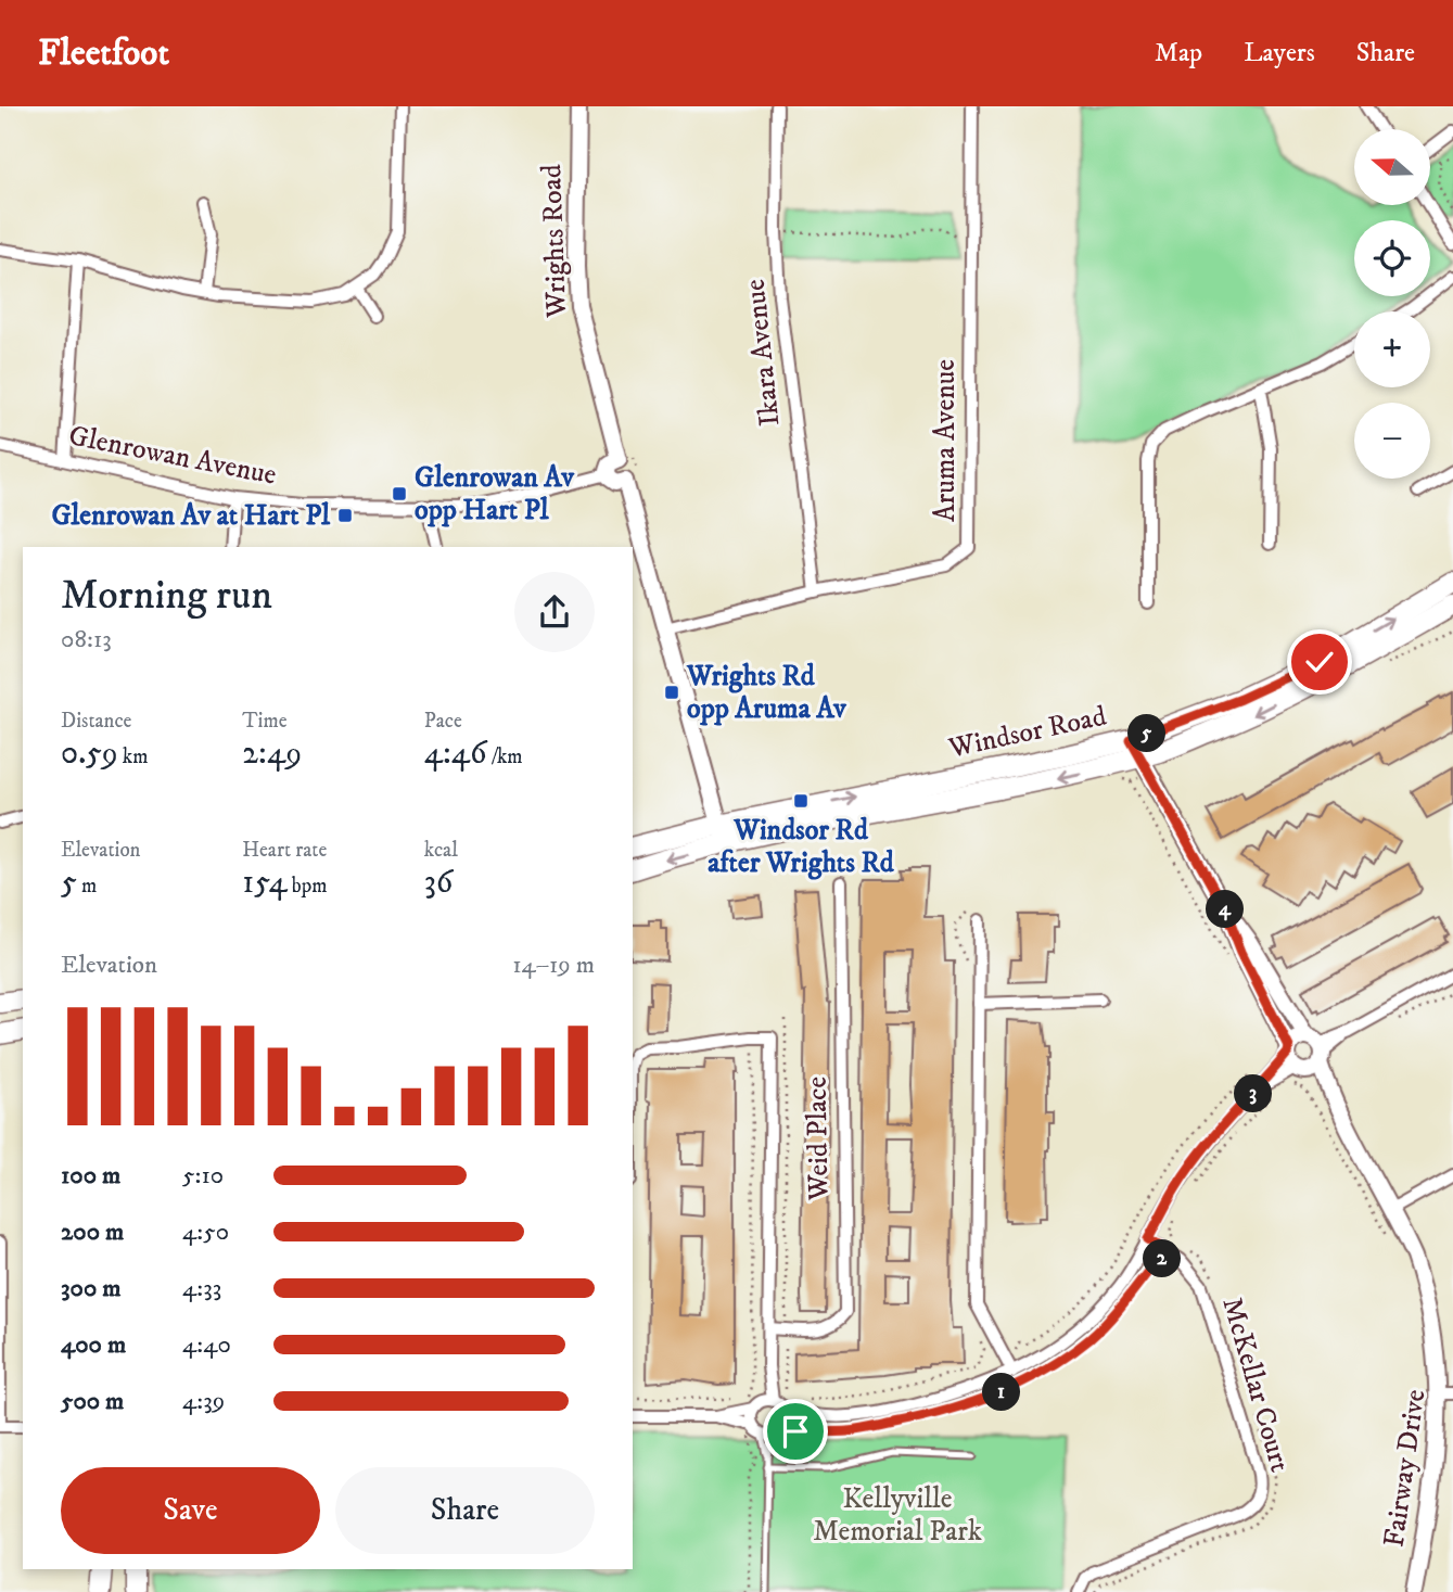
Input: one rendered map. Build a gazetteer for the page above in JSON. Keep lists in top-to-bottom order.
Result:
{
  "streets": {
    "main road": ["Windsor Road"],
    "street": [
      "Wrights Road",
      "Ikara Avenue",
      "Aruma Avenue",
      "Glenrowan Avenue",
      "Weid Place",
      "McKellar Court",
      "Fairway Drive"
    ]
  },
  "crossings": [
    ["Ikara Avenue", "Aruma Avenue"],
    ["Windsor Road", "Fairway Drive"]
  ],
  "parks": ["Kellyville Memorial Park"],
  "places": {
    "transit": [
      "Glenrowan Av opp Hart Pl",
      "Glenrowan Av at Hart Pl",
      "Wrights Rd opp Aruma Av",
      "Windsor Rd after Wrights Rd"
    ]
  },
  "north": "left",
  "page": {
    "header": "Fleetfoot",
    "nav": ["Map", "Layers", "Share"],
    "map_buttons": ["+", "−"],
    "heading": ["Morning run", "08:13"],
    "stats": [
      ["Distance", "0.59 km"],
      ["Time", "2:49"],
      ["Pace", "4:46 /km"],
      ["Elevation", "5 m"],
      ["Heart rate", "154 bpm"],
      ["kcal", "36"]
    ],
    "pins": [
      "5",
      "4",
      "3",
      "2",
      "1"
    ],
    "chart": ["Elevation", "14–19 m"],
    "list": [
      {
        "name": "100 m",
        "note": "5:10"
      },
      {
        "name": "200 m",
        "note": "4:50"
      },
      {
        "name": "300 m",
        "note": "4:33"
      },
      {
        "name": "400 m",
        "note": "4:40"
      },
      {
        "name": "500 m",
        "note": "4:39"
      }
    ],
    "buttons": ["Save", "Share"]
  }
}
